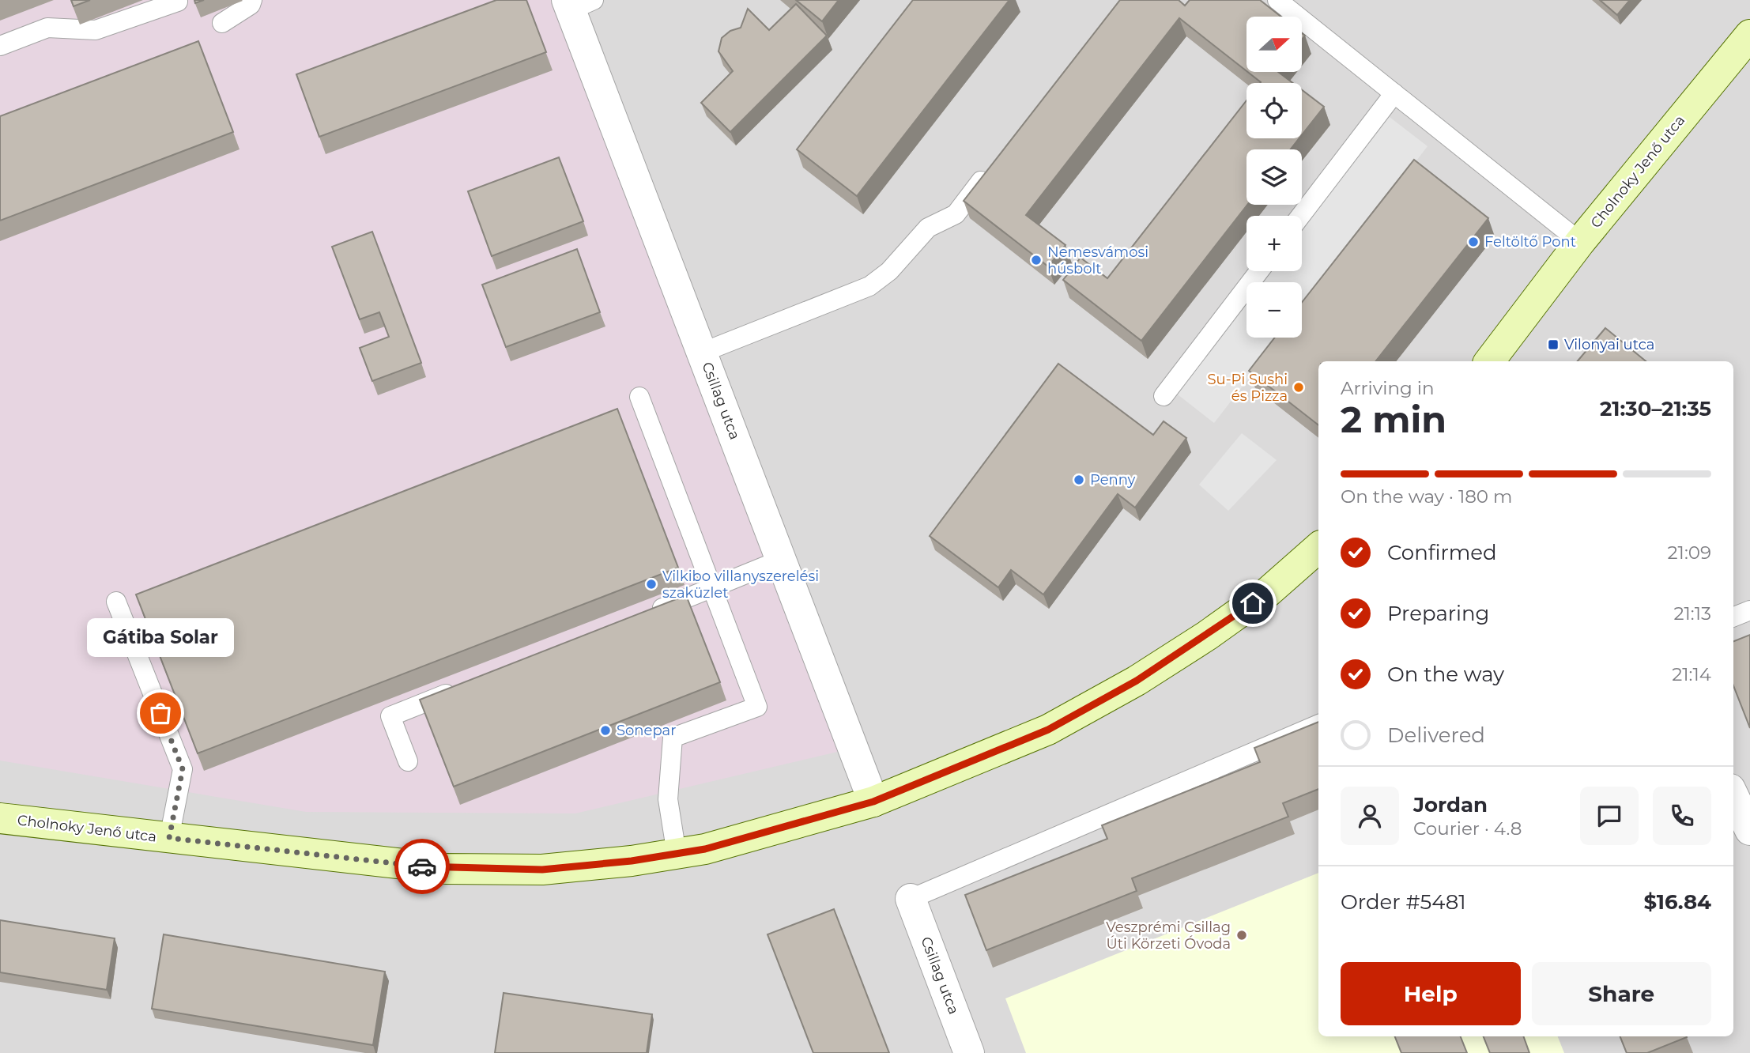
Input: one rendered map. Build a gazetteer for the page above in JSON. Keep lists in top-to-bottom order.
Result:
{
  "streets": {
    "street": ["Cholnoky Jenő utca", "Csillag utca"]
  },
  "crossings": [
    ["Cholnoky Jenő utca", "Csillag utca"]
  ],
  "places": {
    "other": [
      "Feltöltő Pont",
      "Nemesvámosi húsbolt",
      "Su-Pi Sushi és Pizza",
      "Penny",
      "Vilkibo villanyszerelési szaküzlet",
      "Gátiba Solar",
      "Sonepar",
      "Veszprémi Csillag Úti Körzeti Óvoda"
    ],
    "transit": ["Vilonyai utca"]
  },
  "north": "right",
  "page": {
    "map_buttons": ["+", "−"],
    "heading": ["2 min", "Arriving in", "21:30–21:35"],
    "panel": [
      "Jordan",
      "Courier · 4.8",
      "Order #5481",
      "$16.84"
    ],
    "bar": "On the way · 180 m",
    "list": [
      ["Confirmed", "21:09"],
      ["Preparing", "21:13"],
      ["On the way", "21:14"],
      "Delivered"
    ],
    "bubble": "Gátiba Solar",
    "buttons": ["Help", "Share"]
  }
}
